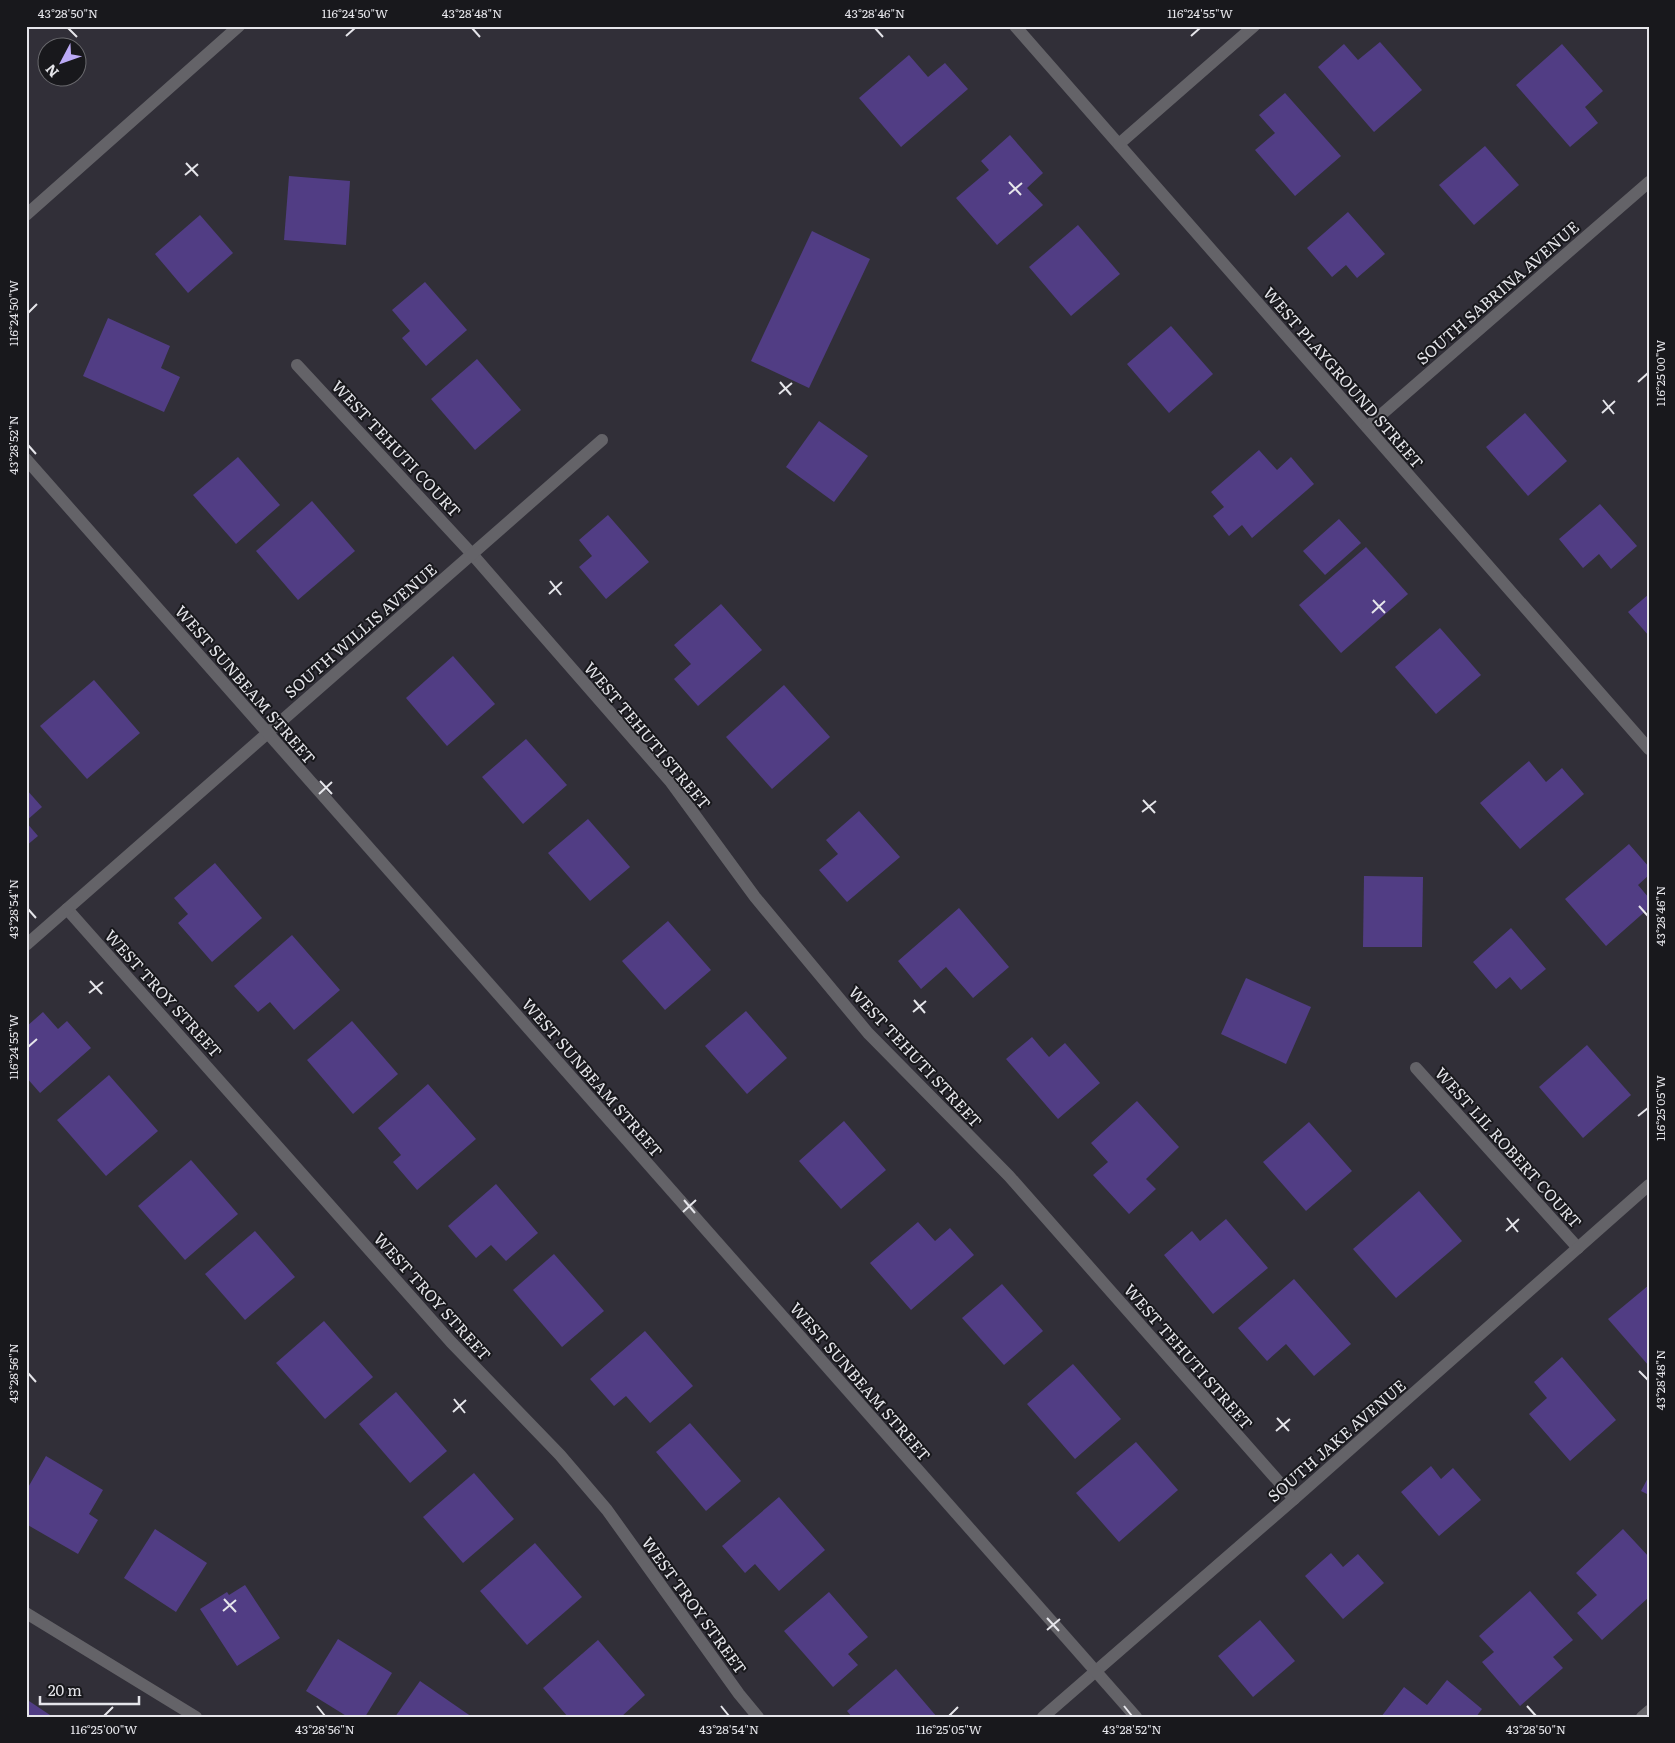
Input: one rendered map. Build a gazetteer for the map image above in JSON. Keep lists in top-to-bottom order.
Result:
{
  "streets": {
    "street": [
      "SOUTH SABRINA AVENUE",
      "WEST PLAYGROUND STREET",
      "WEST TEHUTI COURT",
      "SOUTH WILLIS AVENUE",
      "WEST SUNBEAM STREET",
      "WEST TEHUTI STREET",
      "WEST TROY STREET",
      "WEST LIL ROBERT COURT",
      "SOUTH JAKE AVENUE"
    ]
  },
  "crossings": [
    ["SOUTH SABRINA AVENUE", "WEST PLAYGROUND STREET"],
    ["WEST TEHUTI COURT", "SOUTH WILLIS AVENUE"],
    ["WEST TEHUTI COURT", "WEST TEHUTI STREET"],
    ["SOUTH WILLIS AVENUE", "WEST SUNBEAM STREET"],
    ["SOUTH WILLIS AVENUE", "WEST TEHUTI STREET"],
    ["SOUTH WILLIS AVENUE", "WEST TROY STREET"],
    ["WEST SUNBEAM STREET", "SOUTH JAKE AVENUE"],
    ["WEST TEHUTI STREET", "SOUTH JAKE AVENUE"],
    ["WEST LIL ROBERT COURT", "SOUTH JAKE AVENUE"]
  ],
  "scale_bar": "20 m",
  "north": "bottom left",
  "coordinates": [
    "43°28'50\"N",
    "116°24'50\"W",
    "43°28'48\"N",
    "43°28'46\"N",
    "116°24'55\"W",
    "116°25'00\"W",
    "43°28'52\"N",
    "43°28'54\"N",
    "116°25'05\"W",
    "43°28'56\"N"
  ]
}
